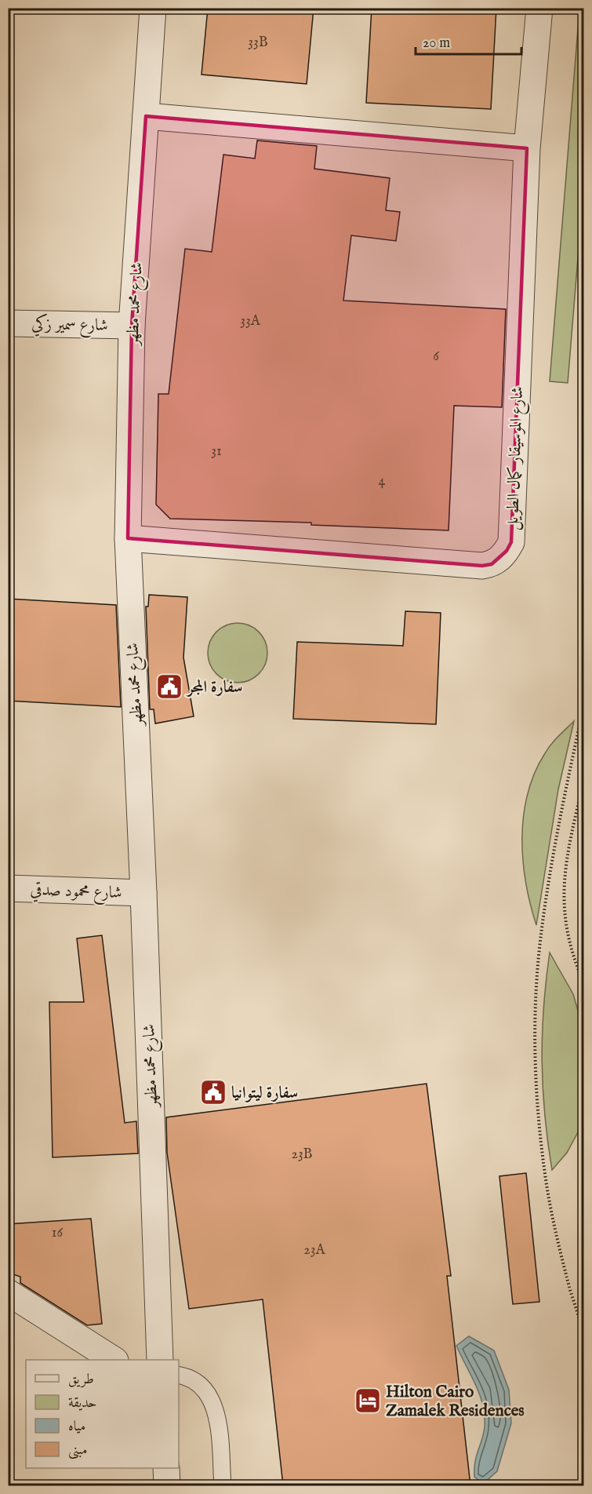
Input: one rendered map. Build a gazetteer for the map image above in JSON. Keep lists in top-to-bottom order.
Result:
{
  "streets": {
    "street": [
      "شارع محمد مظهر",
      "شارع سمير زكي",
      "شارع الموسيقار كمال الطويل",
      "شارع محمود صدقي"
    ]
  },
  "crossings": [
    ["شارع محمد مظهر", "شارع سمير زكي"],
    ["شارع محمد مظهر", "شارع الموسيقار كمال الطويل"],
    ["شارع محمد مظهر", "شارع محمود صدقي"]
  ],
  "places": {
    "public building": ["سفارة المجر", "سفارة ليتوانيا"],
    "hotel": ["Hilton Cairo Zamalek Residences"]
  },
  "house_numbers": [
    "33B",
    "33A",
    "6",
    "31",
    "4",
    "23B",
    "16",
    "23A"
  ],
  "legend": [
    "طريق",
    "حديقة",
    "مياه",
    "مبنى"
  ],
  "scale_bar": "20 m"
}
